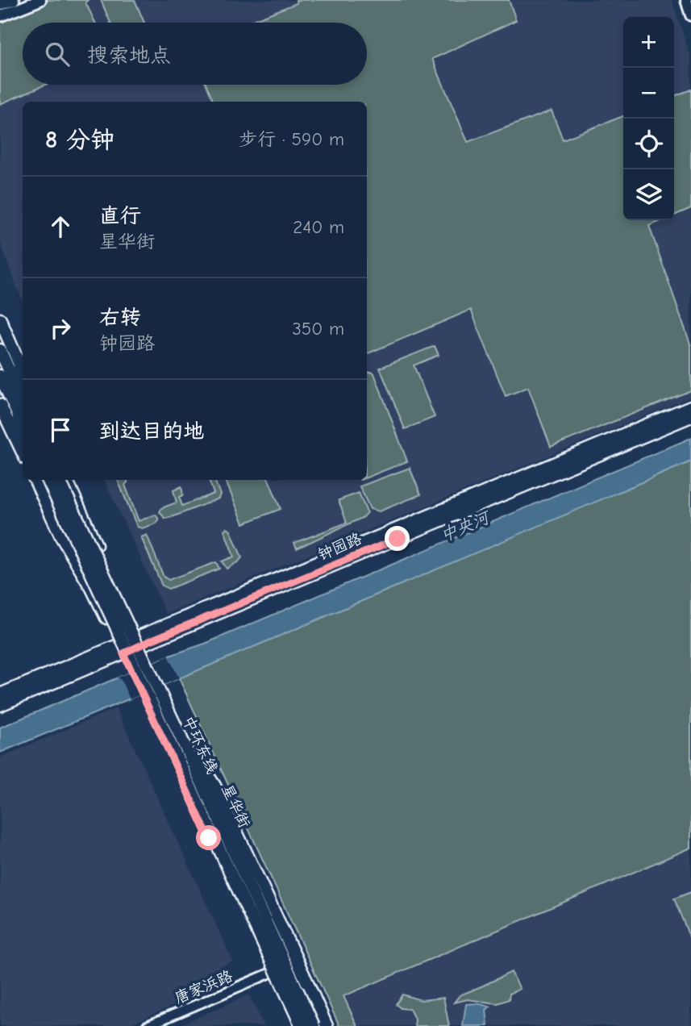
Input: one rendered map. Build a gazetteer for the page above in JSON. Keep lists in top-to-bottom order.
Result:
{
  "streets": {
    "main road": ["钟园路", "中环东线", "星华街"],
    "street": ["唐家浜路"]
  },
  "crossings": [
    ["钟园路", "星华街"],
    ["中环东线", "星华街"]
  ],
  "water": ["中央河"],
  "page": {
    "map_buttons": ["+", "−"],
    "search": "搜索地点",
    "heading": ["8 分钟", "步行 · 590 m"],
    "list": [
      ["直行", "星华街", "240 m"],
      ["右转", "钟园路", "350 m"],
      "到达目的地"
    ]
  }
}
